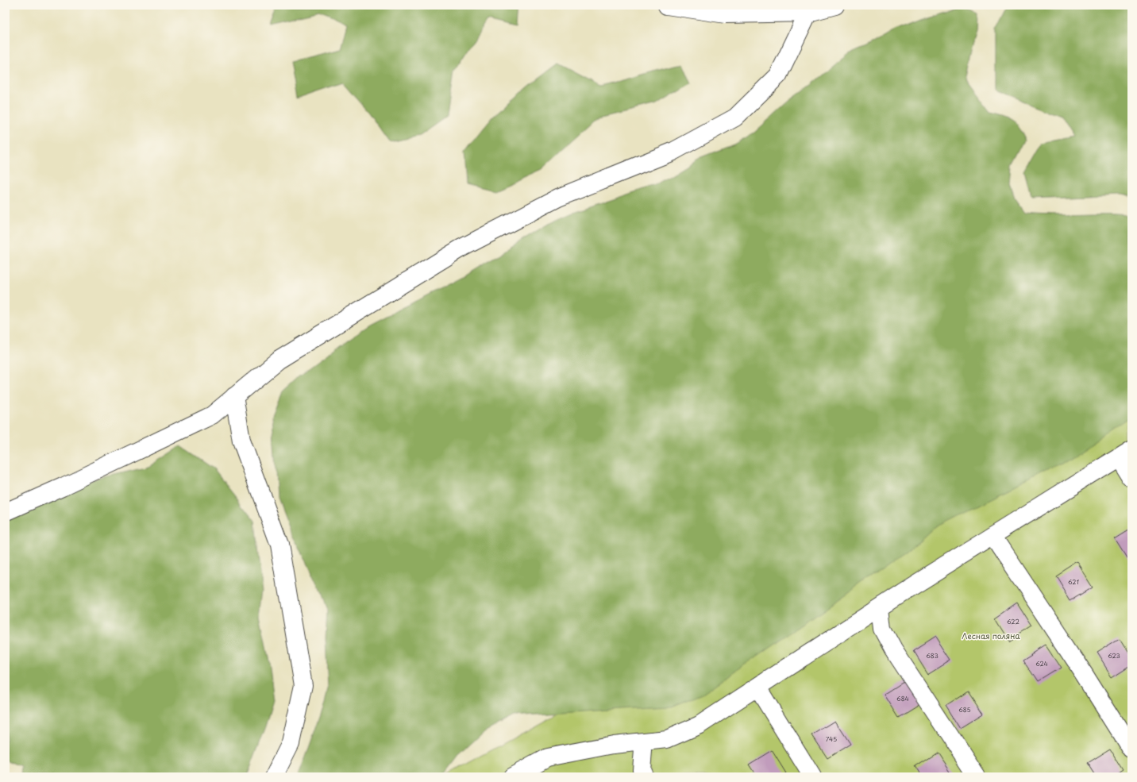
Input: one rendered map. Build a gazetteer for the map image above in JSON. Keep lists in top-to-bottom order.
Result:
{
  "parks": ["Лесная поляна"],
  "house_numbers": [
    "621",
    "622",
    "683",
    "623",
    "624",
    "684",
    "685",
    "745"
  ]
}
